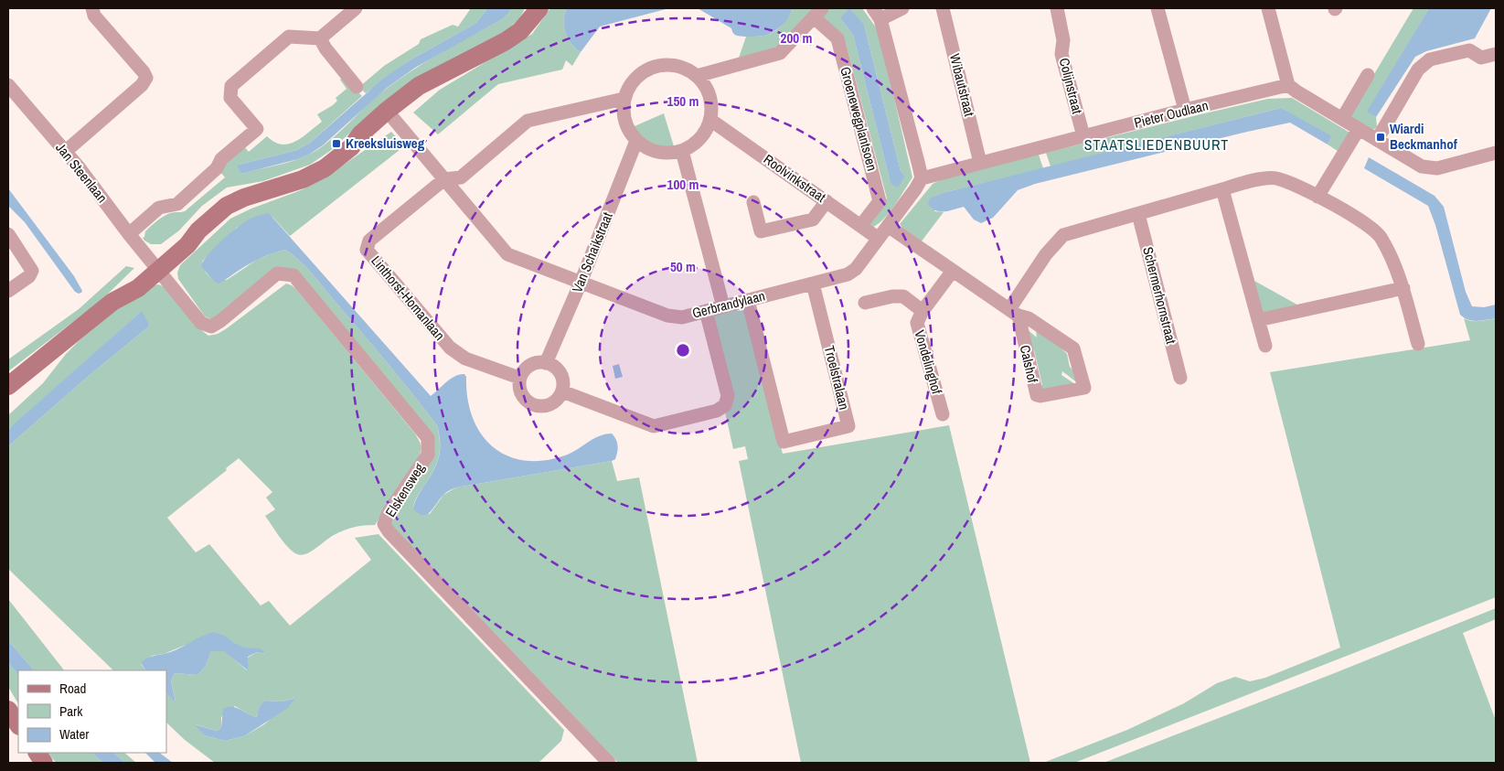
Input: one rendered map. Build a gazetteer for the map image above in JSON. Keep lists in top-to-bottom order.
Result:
{
  "streets": {
    "street": [
      "Wibautstraat",
      "Colijnstraat",
      "Pieter Oudlaan",
      "Groenewegplantsoen",
      "Jan Steenlaan",
      "Roolvinkstraat",
      "Van Schaikstraat",
      "Schermerhornstraat",
      "Linthorst-Homanlaan",
      "Gerbrandylaan",
      "Vondelinghof",
      "Calshof",
      "Troelstralaan",
      "Elskensweg"
    ]
  },
  "crossings": [
    ["Wibautstraat", "Pieter Oudlaan"],
    ["Colijnstraat", "Pieter Oudlaan"],
    ["Pieter Oudlaan", "Gerbrandylaan"],
    ["Groenewegplantsoen", "Roolvinkstraat"],
    ["Jan Steenlaan", "Elskensweg"],
    ["Roolvinkstraat", "Van Schaikstraat"],
    ["Roolvinkstraat", "Gerbrandylaan"],
    ["Van Schaikstraat", "Linthorst-Homanlaan"],
    ["Van Schaikstraat", "Gerbrandylaan"],
    ["Linthorst-Homanlaan", "Gerbrandylaan"],
    ["Gerbrandylaan", "Calshof"],
    ["Gerbrandylaan", "Troelstralaan"],
    ["Vondelinghof", "Calshof"]
  ],
  "districts": ["STAATSLIEDENBUURT"],
  "places": {
    "transit": ["Wiardi Beckmanhof", "Kreeksluisweg"]
  },
  "legend": ["Road", "Park", "Water"],
  "rings": [
    "200 m",
    "150 m",
    "100 m",
    "50 m"
  ]
}
